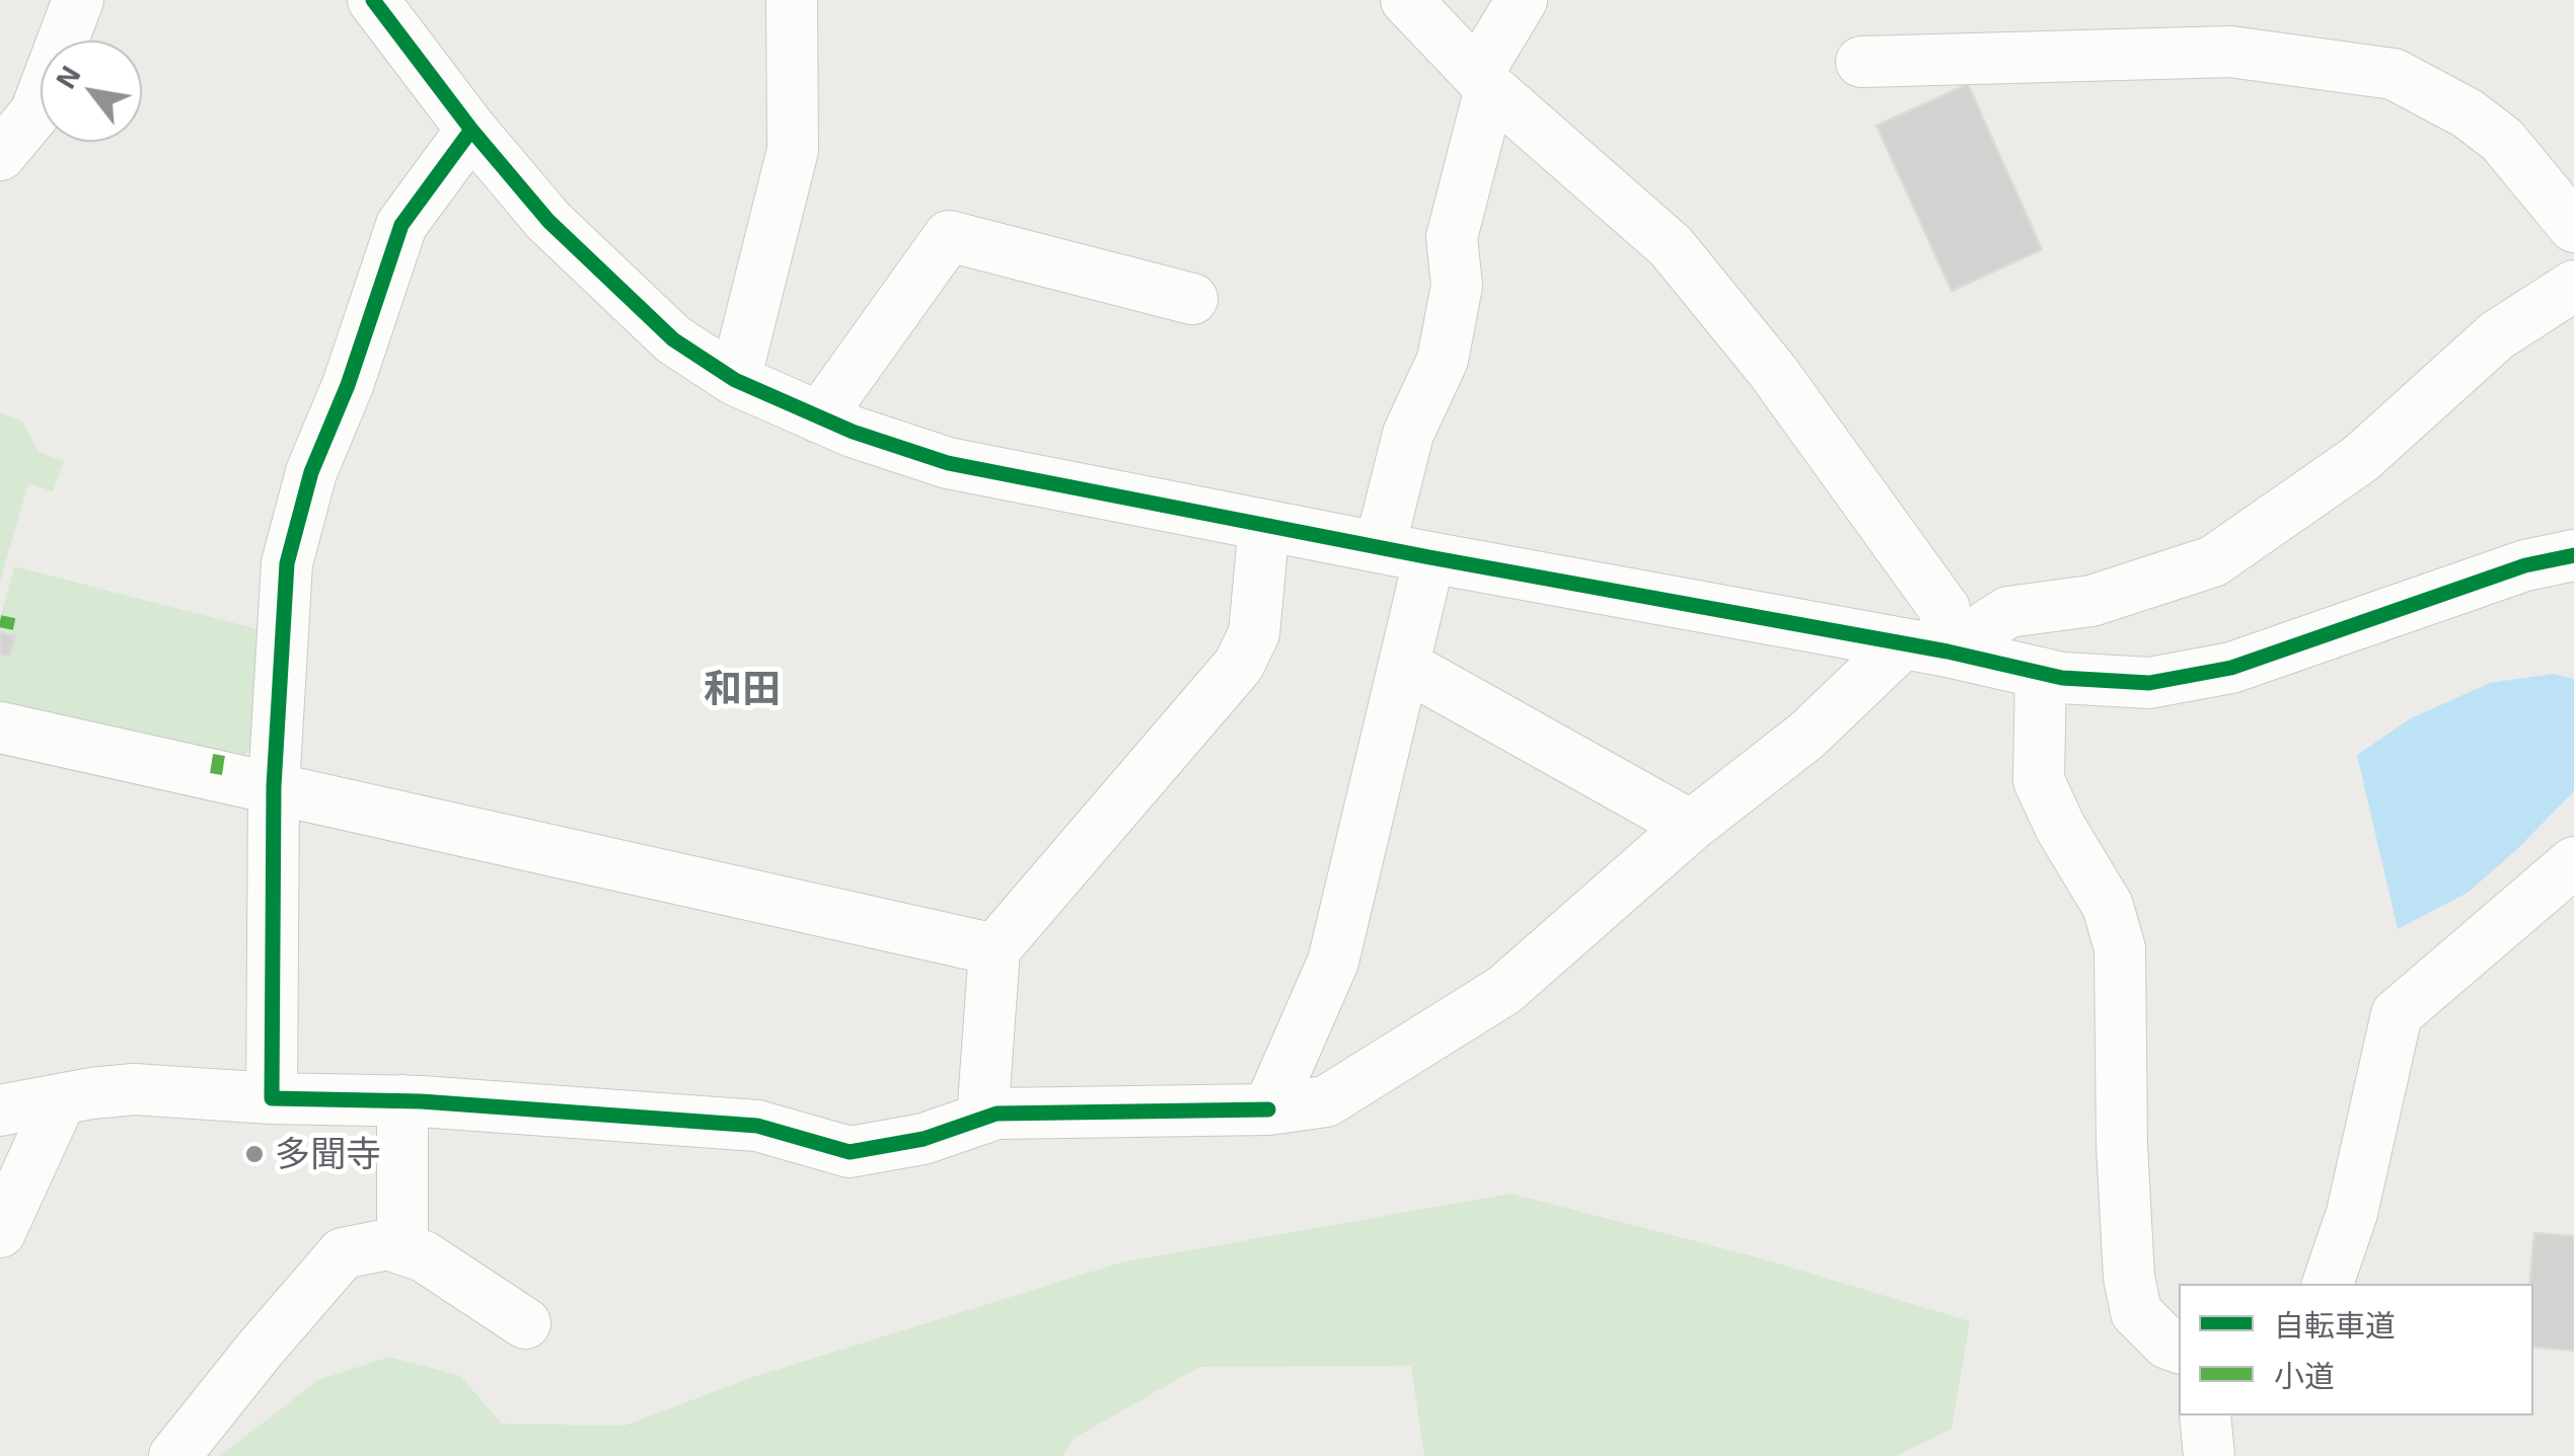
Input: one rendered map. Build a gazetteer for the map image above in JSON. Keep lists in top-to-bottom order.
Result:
{
  "districts": ["和田"],
  "places": ["多聞寺"],
  "legend": ["自転車道", "小道"],
  "north": "top left"
}
